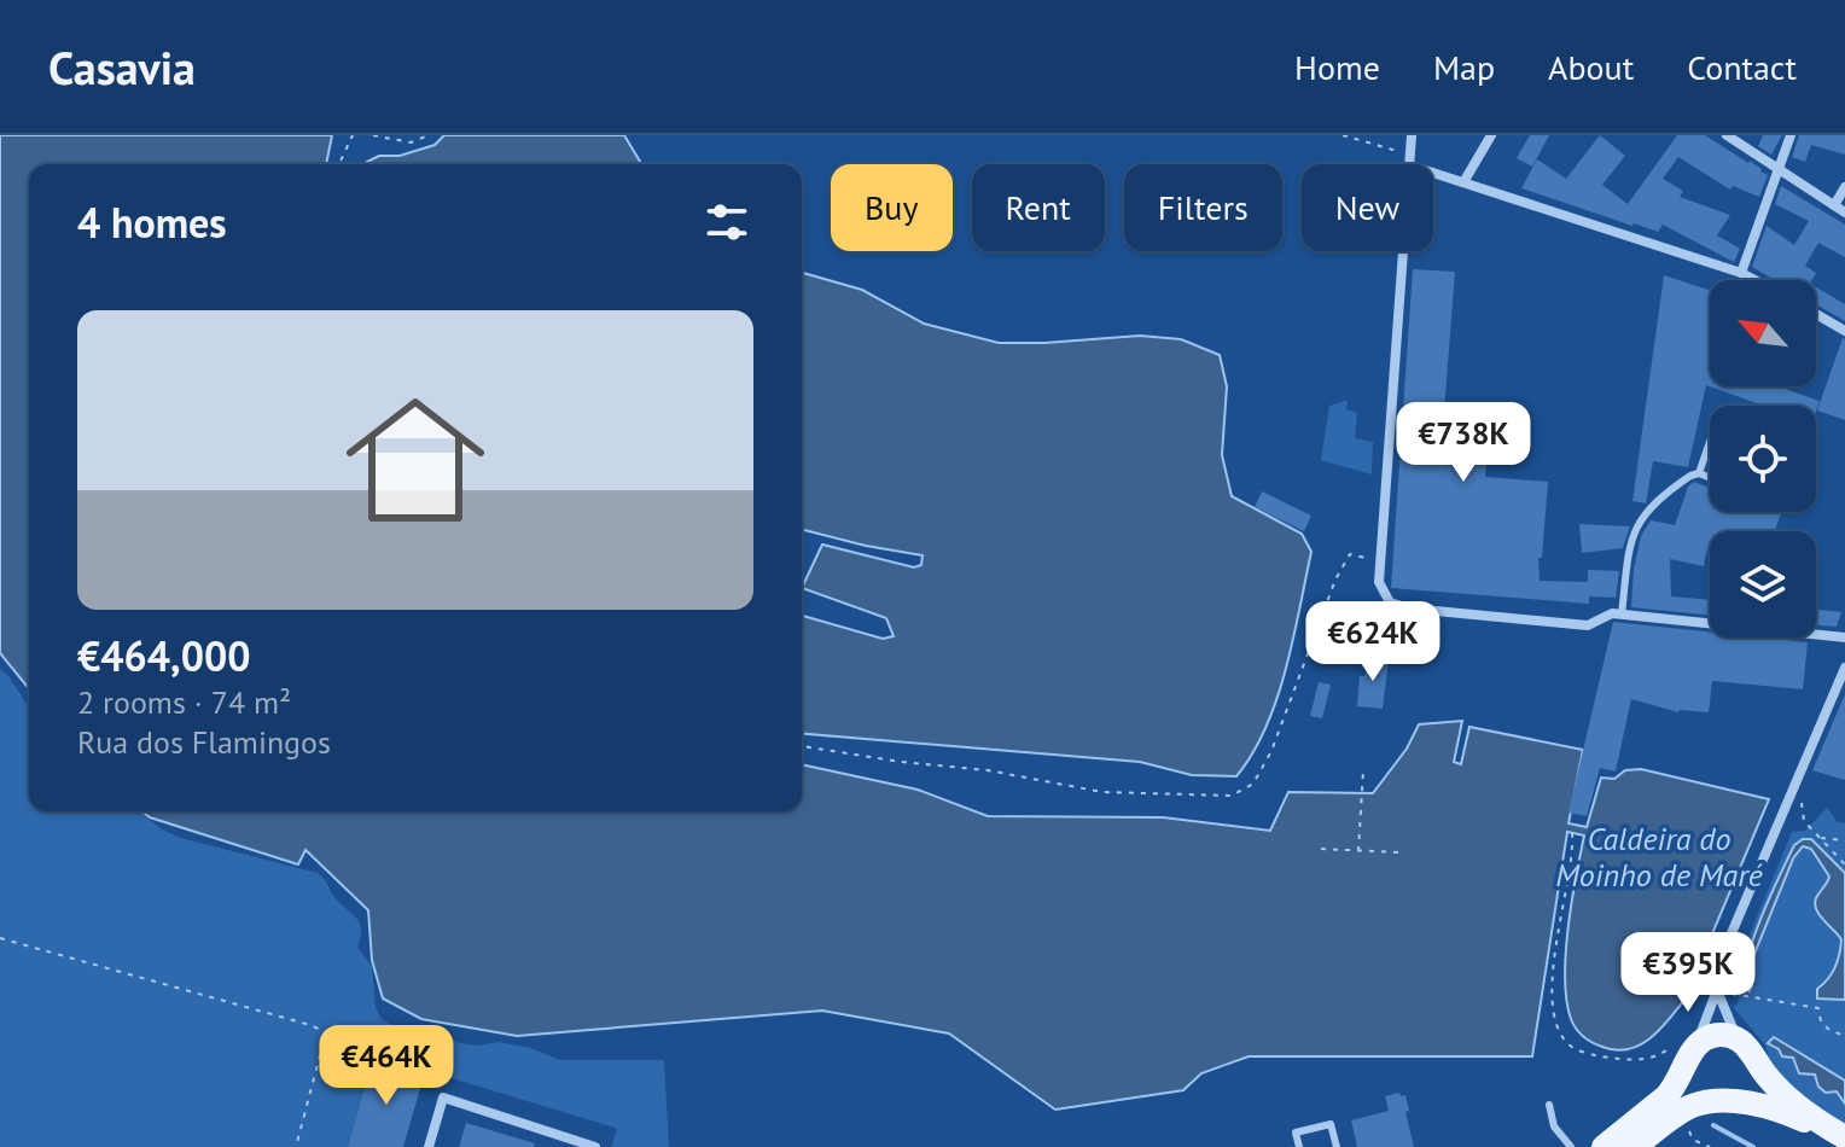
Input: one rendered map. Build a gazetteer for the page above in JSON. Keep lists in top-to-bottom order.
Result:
{
  "water": ["Caldeira do Moinho de Maré"],
  "north": "top left",
  "page": {
    "header": "Casavia",
    "nav": [
      "Home",
      "Map",
      "About",
      "Contact"
    ],
    "chip": [
      "Buy",
      "Rent",
      "Filters",
      "New"
    ],
    "heading": "4 homes",
    "list": [
      {
        "name": "€464,000",
        "note": "2 rooms · 74 m² · Rua dos Flamingos"
      }
    ],
    "price": [
      "€738K",
      "€624K",
      "€395K",
      "€464K"
    ]
  }
}
